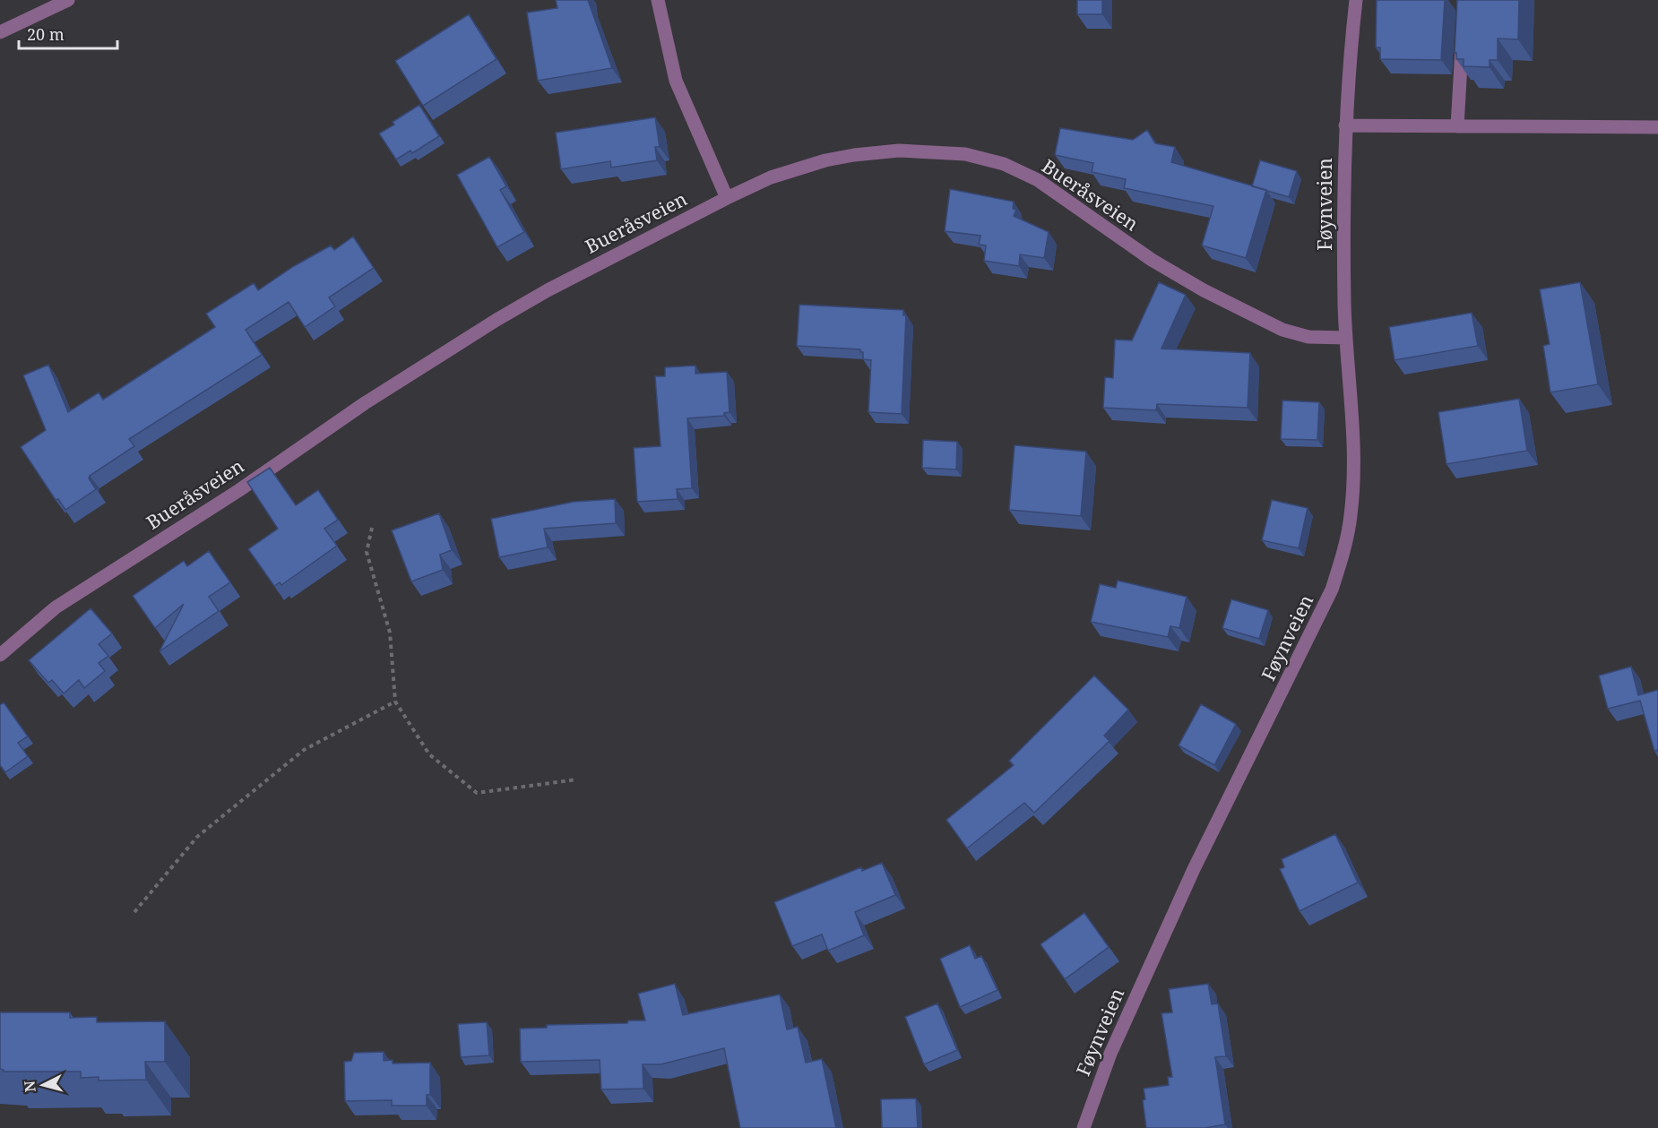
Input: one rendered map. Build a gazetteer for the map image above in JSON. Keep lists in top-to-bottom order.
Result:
{
  "streets": {
    "street": ["Bueråsveien", "Føynveien"]
  },
  "crossings": [
    ["Bueråsveien", "Føynveien"]
  ],
  "scale_bar": "20 m",
  "north": "left"
}
